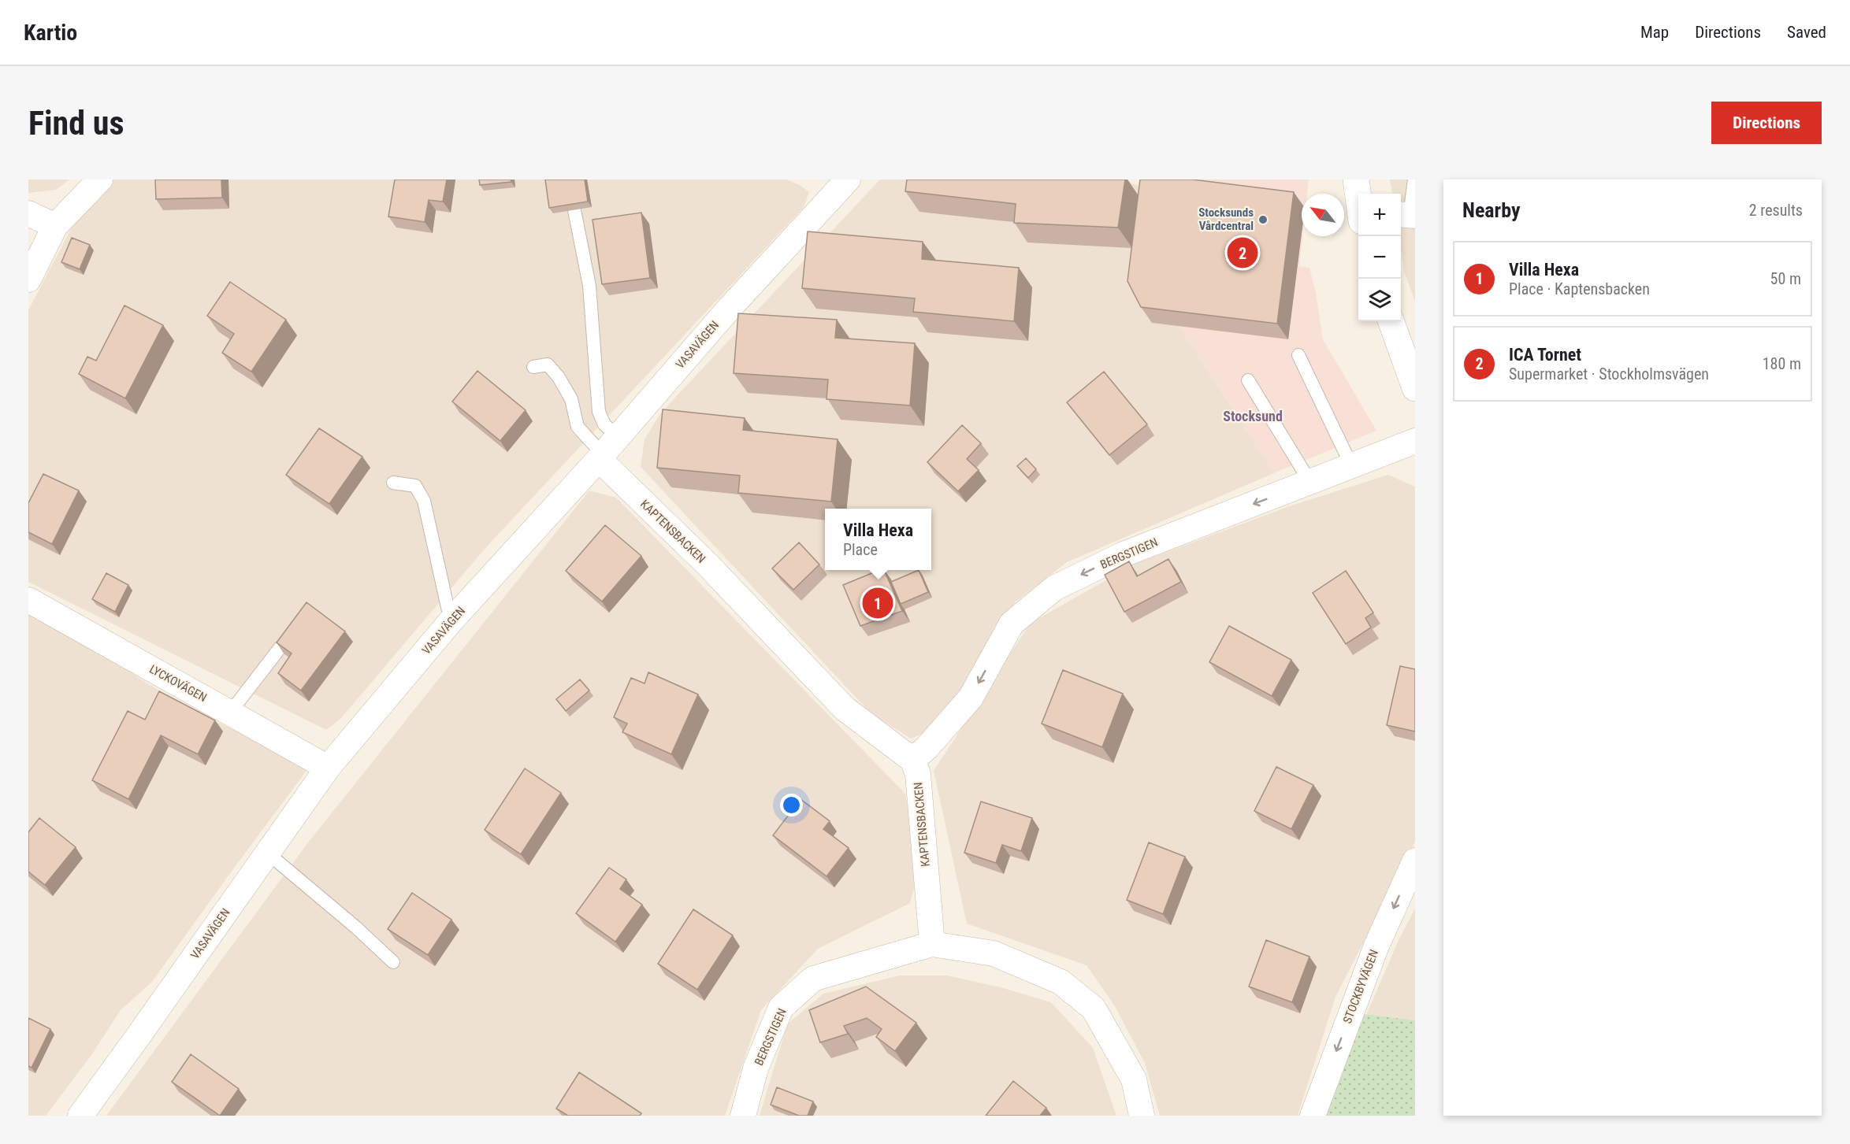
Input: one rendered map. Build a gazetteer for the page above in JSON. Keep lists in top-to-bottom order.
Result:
{
  "streets": {
    "street": [
      "VASAVÄGEN",
      "KAPTENSBACKEN",
      "BERGSTIGEN",
      "LYCKOVÄGEN",
      "STOCKBYVÄGEN"
    ]
  },
  "crossings": [
    ["VASAVÄGEN", "KAPTENSBACKEN"],
    ["VASAVÄGEN", "LYCKOVÄGEN"],
    ["KAPTENSBACKEN", "BERGSTIGEN"]
  ],
  "one_way": ["BERGSTIGEN", "STOCKBYVÄGEN"],
  "districts": ["Stocksund"],
  "places": ["Stocksunds Vårdcentral"],
  "north": "top left",
  "page": {
    "header": "Kartio",
    "nav": ["Map", "Directions", "Saved"],
    "buttons": "Directions",
    "title": "Find us",
    "heading": ["Nearby", "2 results"],
    "map_buttons": ["+", "−"],
    "pins": ["2", "1"],
    "list": [
      {
        "mark": "1",
        "name": "Villa Hexa",
        "note": "Place · Kaptensbacken",
        "value": "50 m"
      },
      {
        "mark": "2",
        "name": "ICA Tornet",
        "note": "Supermarket · Stockholmsvägen",
        "value": "180 m"
      }
    ],
    "popup": ["Villa Hexa", "Place"]
  }
}
